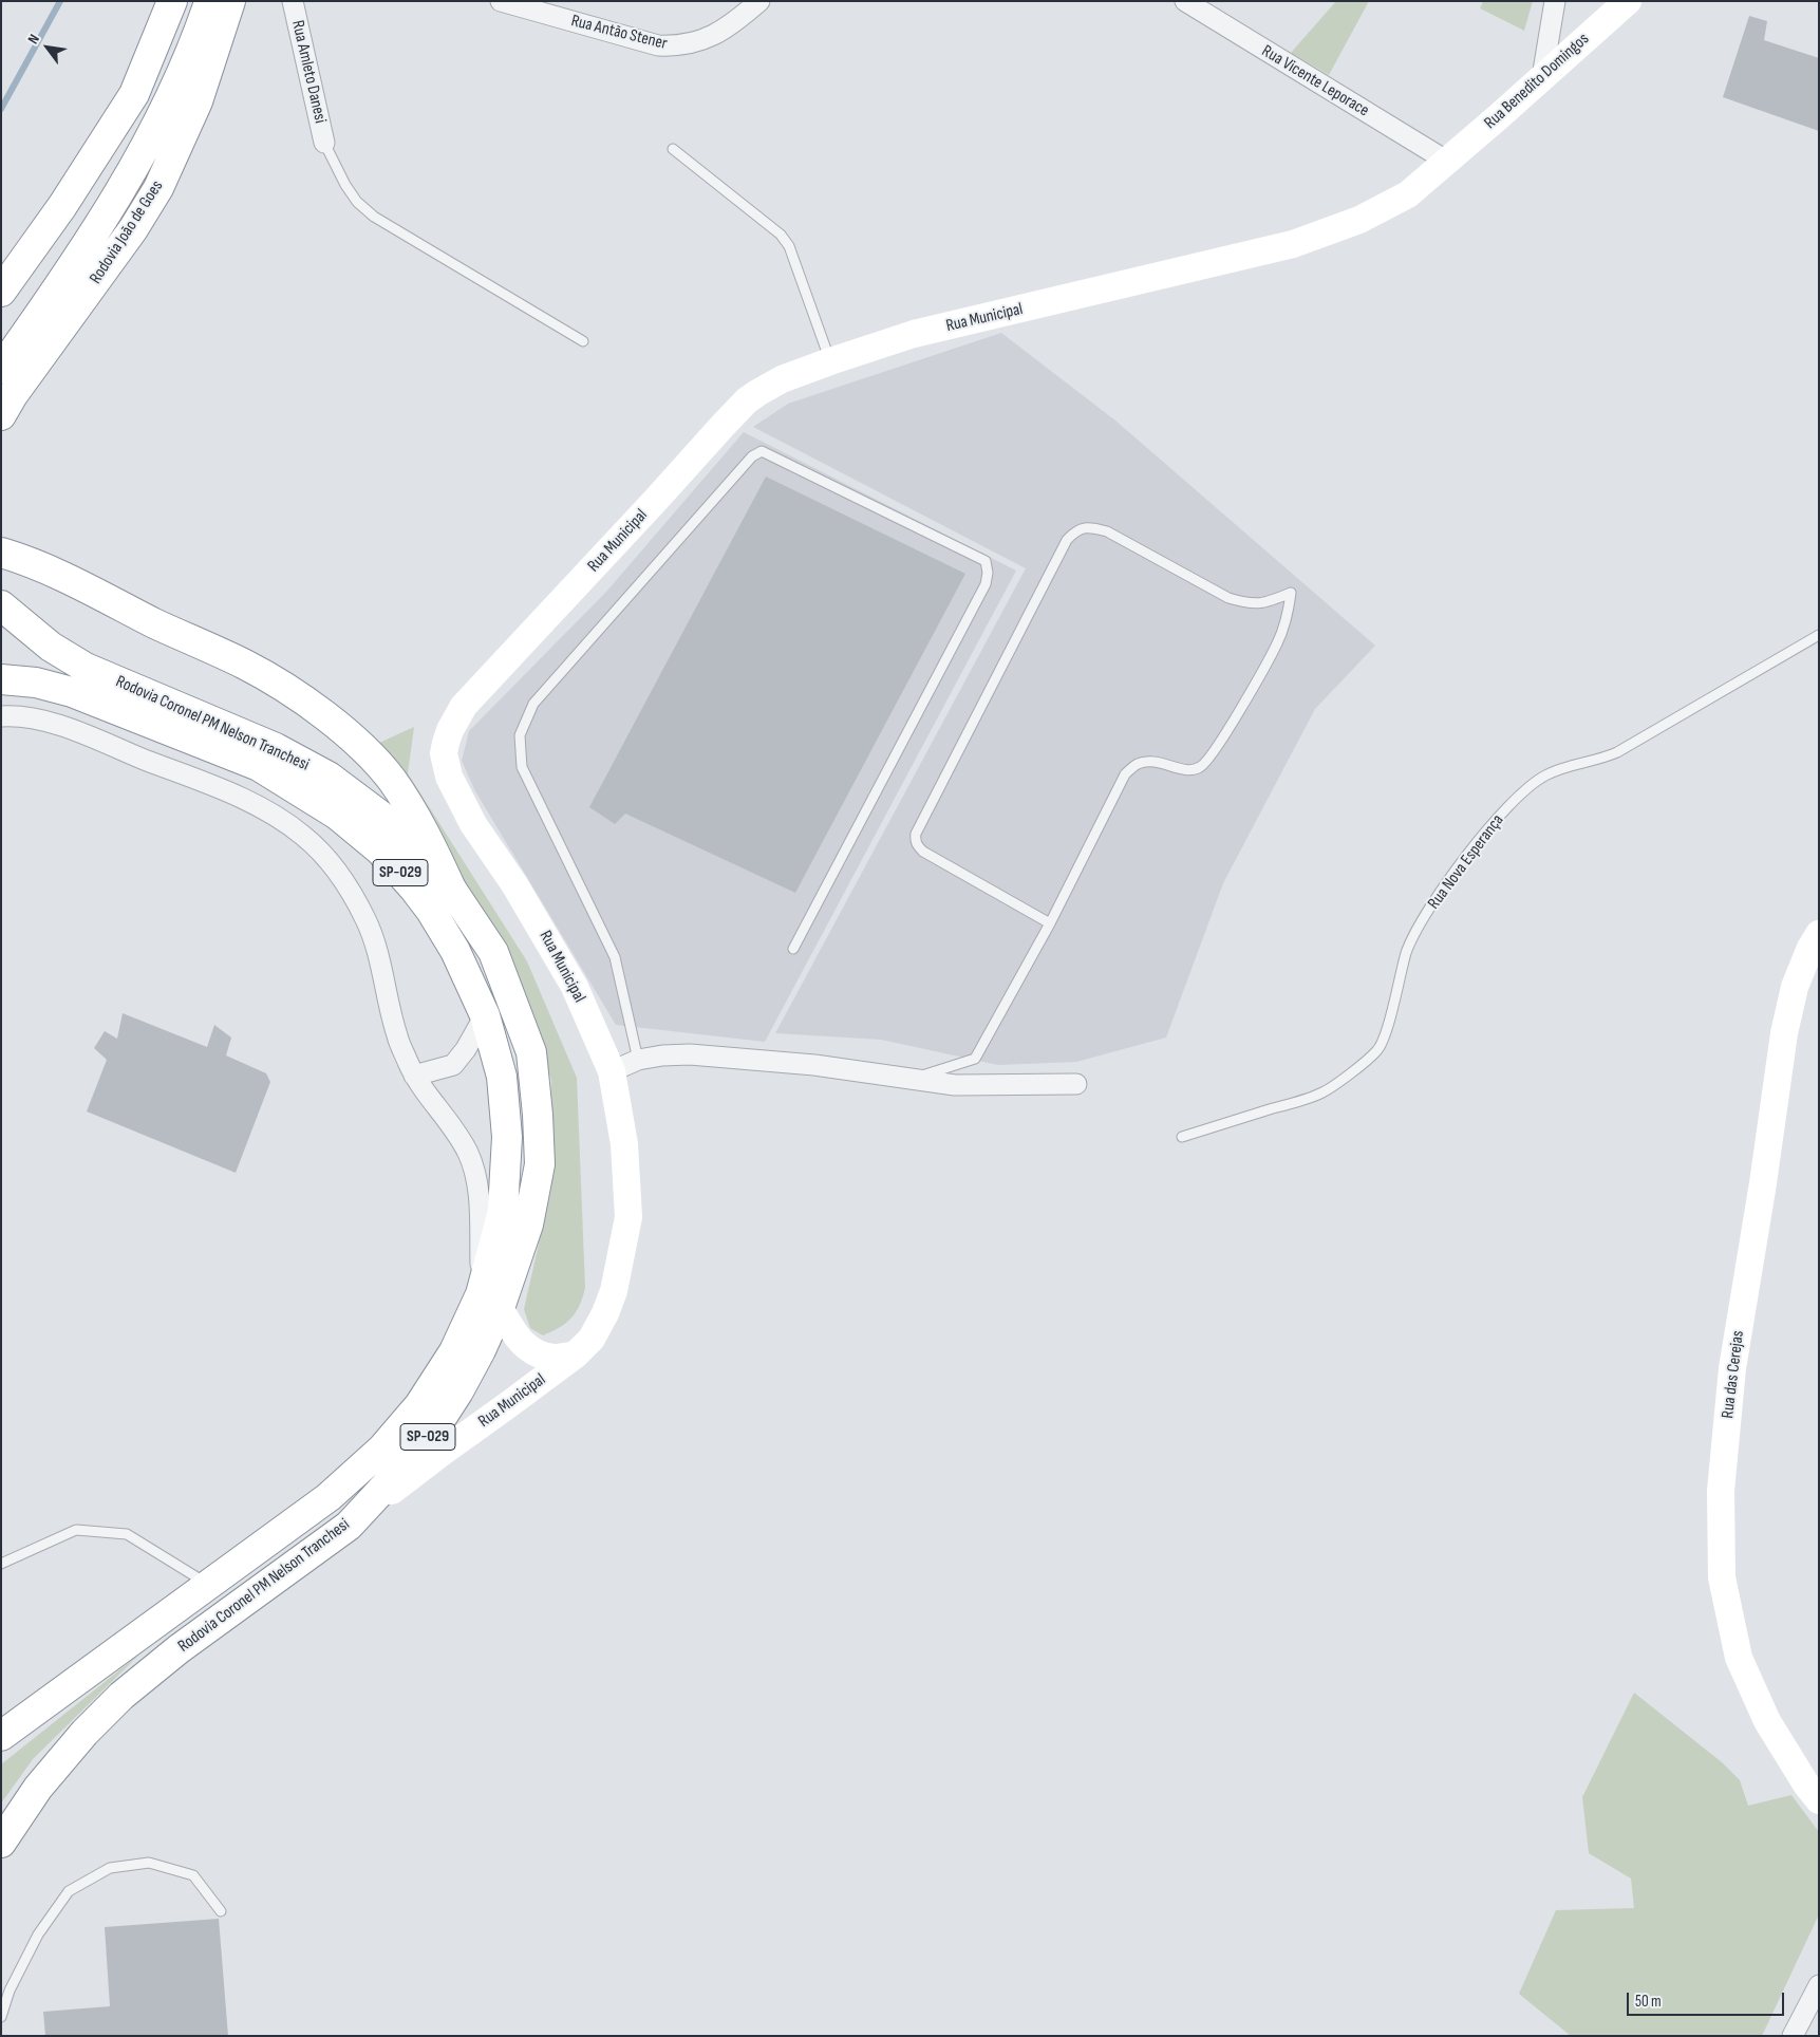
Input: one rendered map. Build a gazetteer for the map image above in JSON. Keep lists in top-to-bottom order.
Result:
{
  "streets": {
    "highway": ["Rodovia João de Goes", "Rodovia Coronel PM Nelson Tranchesi", "SP-029"],
    "main road": ["Rua Benedito Domingos", "Rua Municipal", "Rua das Cerejas"],
    "street": ["Rua Antão Stener", "Rua Amleto Danesi", "Rua Vicente Leporace"],
    "lane": ["Rua Nova Esperança"]
  },
  "crossings": [
    ["Rua Vicente Leporace", "Rua Benedito Domingos"],
    ["Rua Vicente Leporace", "Rua Municipal"],
    ["Rua Benedito Domingos", "Rua Municipal"],
    ["Rua Municipal", "Rodovia Coronel PM Nelson Tranchesi"]
  ],
  "scale_bar": "50 m",
  "north": "top left"
}
